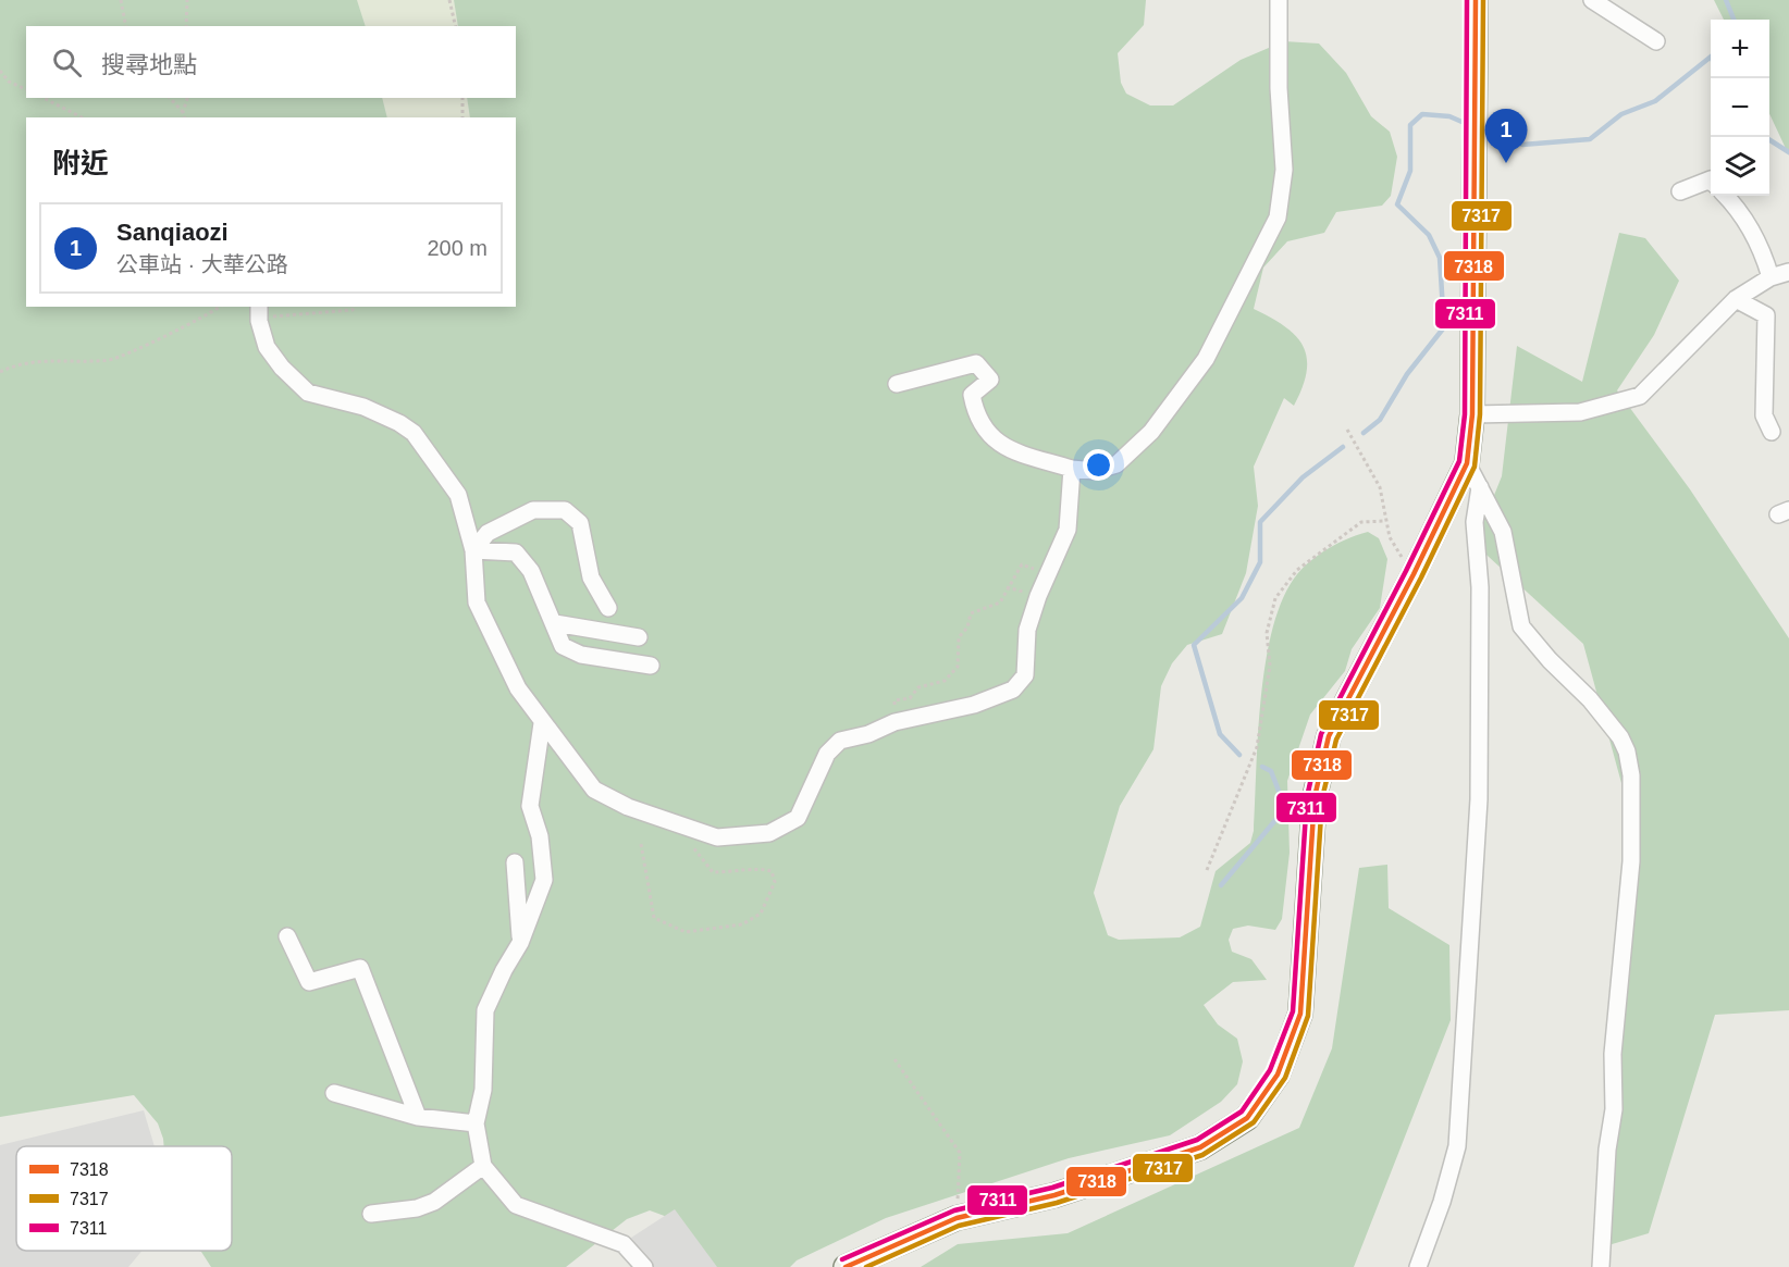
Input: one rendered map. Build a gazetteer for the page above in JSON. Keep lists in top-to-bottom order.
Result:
{
  "lines": ["transit line 7318", "transit line 7317", "transit line 7311"],
  "legend": ["7318", "7317", "7311"],
  "page": {
    "map_buttons": ["+", "−"],
    "search": "搜尋地點",
    "pins": "1",
    "heading": "附近",
    "list": [
      {
        "mark": "1",
        "name": "Sanqiaozi",
        "note": "公車站 · 大華公路",
        "value": "200 m"
      }
    ]
  }
}
